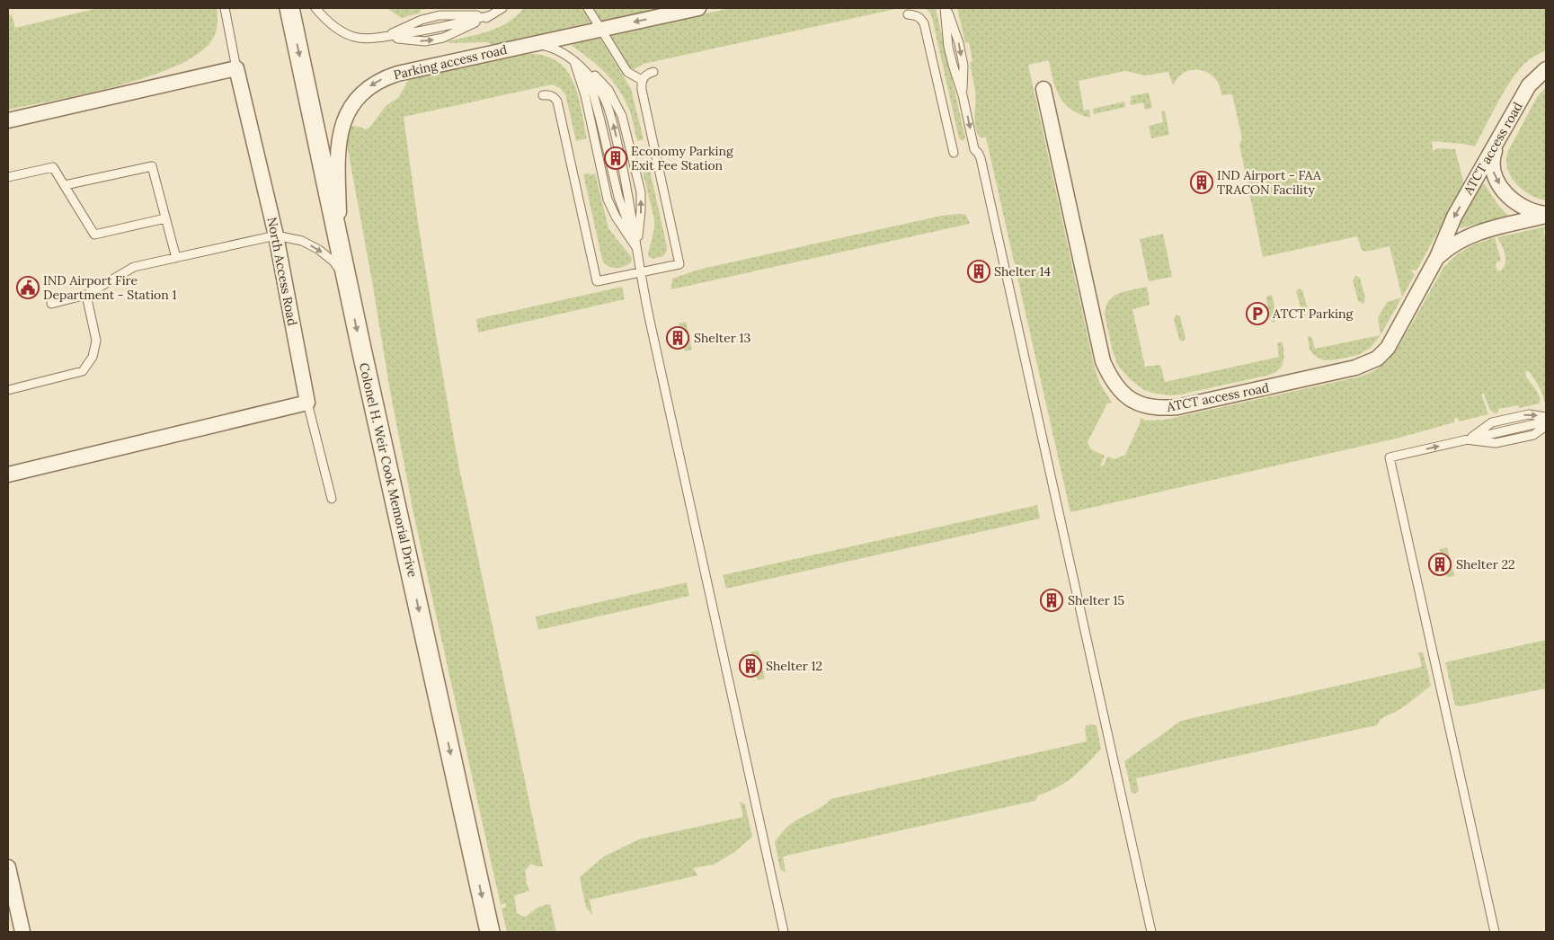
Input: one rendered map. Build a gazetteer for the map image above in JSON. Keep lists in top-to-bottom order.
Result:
{
  "streets": {
    "street": [
      "Parking access road",
      "ATCT access road",
      "North Access Road",
      "Colonel H. Weir Cook Memorial Drive"
    ]
  },
  "crossings": [
    ["Parking access road", "Colonel H. Weir Cook Memorial Drive"]
  ],
  "one_way": ["Parking access road", "Colonel H. Weir Cook Memorial Drive"],
  "places": {
    "building": [
      "Economy Parking Exit Fee Station",
      "IND Airport - FAA TRACON Facility",
      "Shelter 14",
      "Shelter 13",
      "Shelter 22",
      "Shelter 15",
      "Shelter 12"
    ],
    "public building": ["IND Airport Fire Department - Station 1"],
    "parking": ["ATCT Parking"]
  }
}
